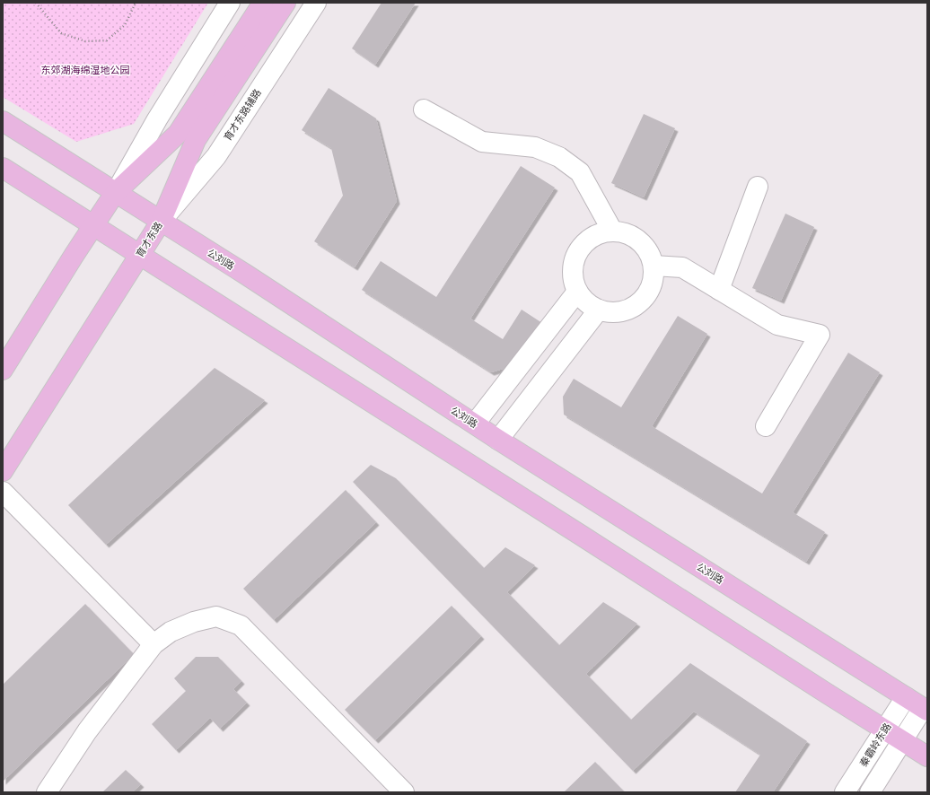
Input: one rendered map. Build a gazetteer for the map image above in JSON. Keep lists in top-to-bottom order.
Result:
{
  "streets": {
    "main road": ["育才东路", "公刘路"],
    "street": ["育才东路辅路", "秦霸岭东路"]
  },
  "crossings": [
    ["育才东路辅路", "育才东路"],
    ["育才东路辅路", "公刘路"],
    ["育才东路", "公刘路"],
    ["公刘路", "秦霸岭东路"]
  ],
  "parks": ["东郊湖海绵湿地公园"]
}
